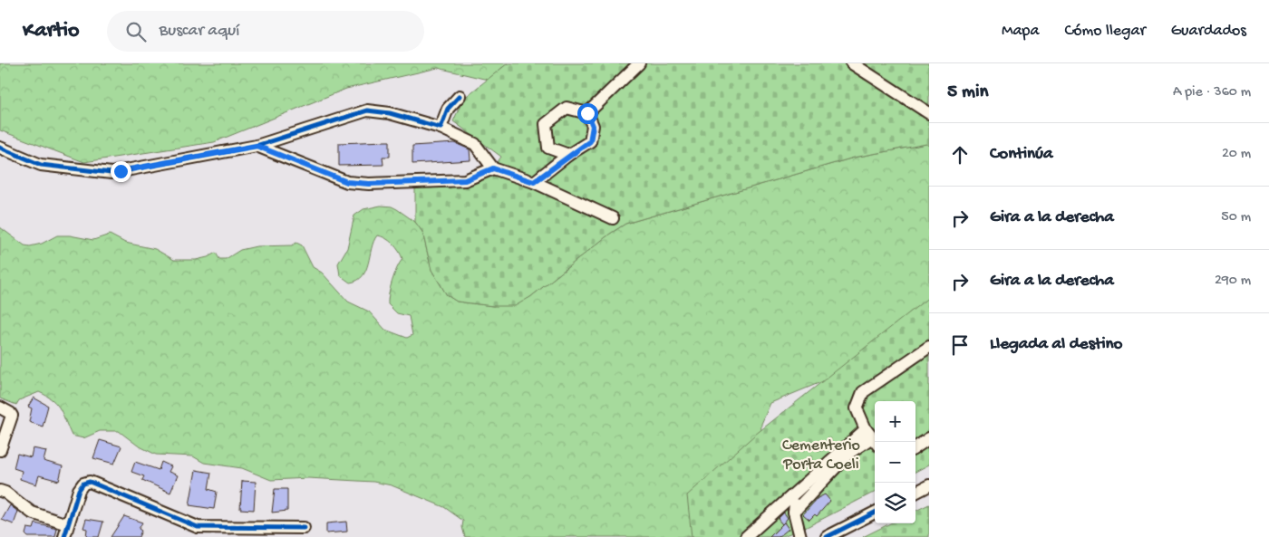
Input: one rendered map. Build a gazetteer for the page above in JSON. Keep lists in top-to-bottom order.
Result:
{
  "parks": ["Cementerio Porta Coeli"],
  "page": {
    "header": "Kartio",
    "search": "Buscar aquí",
    "nav": ["Mapa", "Cómo llegar", "Guardados"],
    "heading": ["5 min", "A pie · 360 m"],
    "list": [
      ["Continúa", "20 m"],
      ["Gira a la derecha", "50 m"],
      ["Gira a la derecha", "290 m"],
      "Llegada al destino"
    ],
    "map_buttons": ["+", "−"]
  }
}
